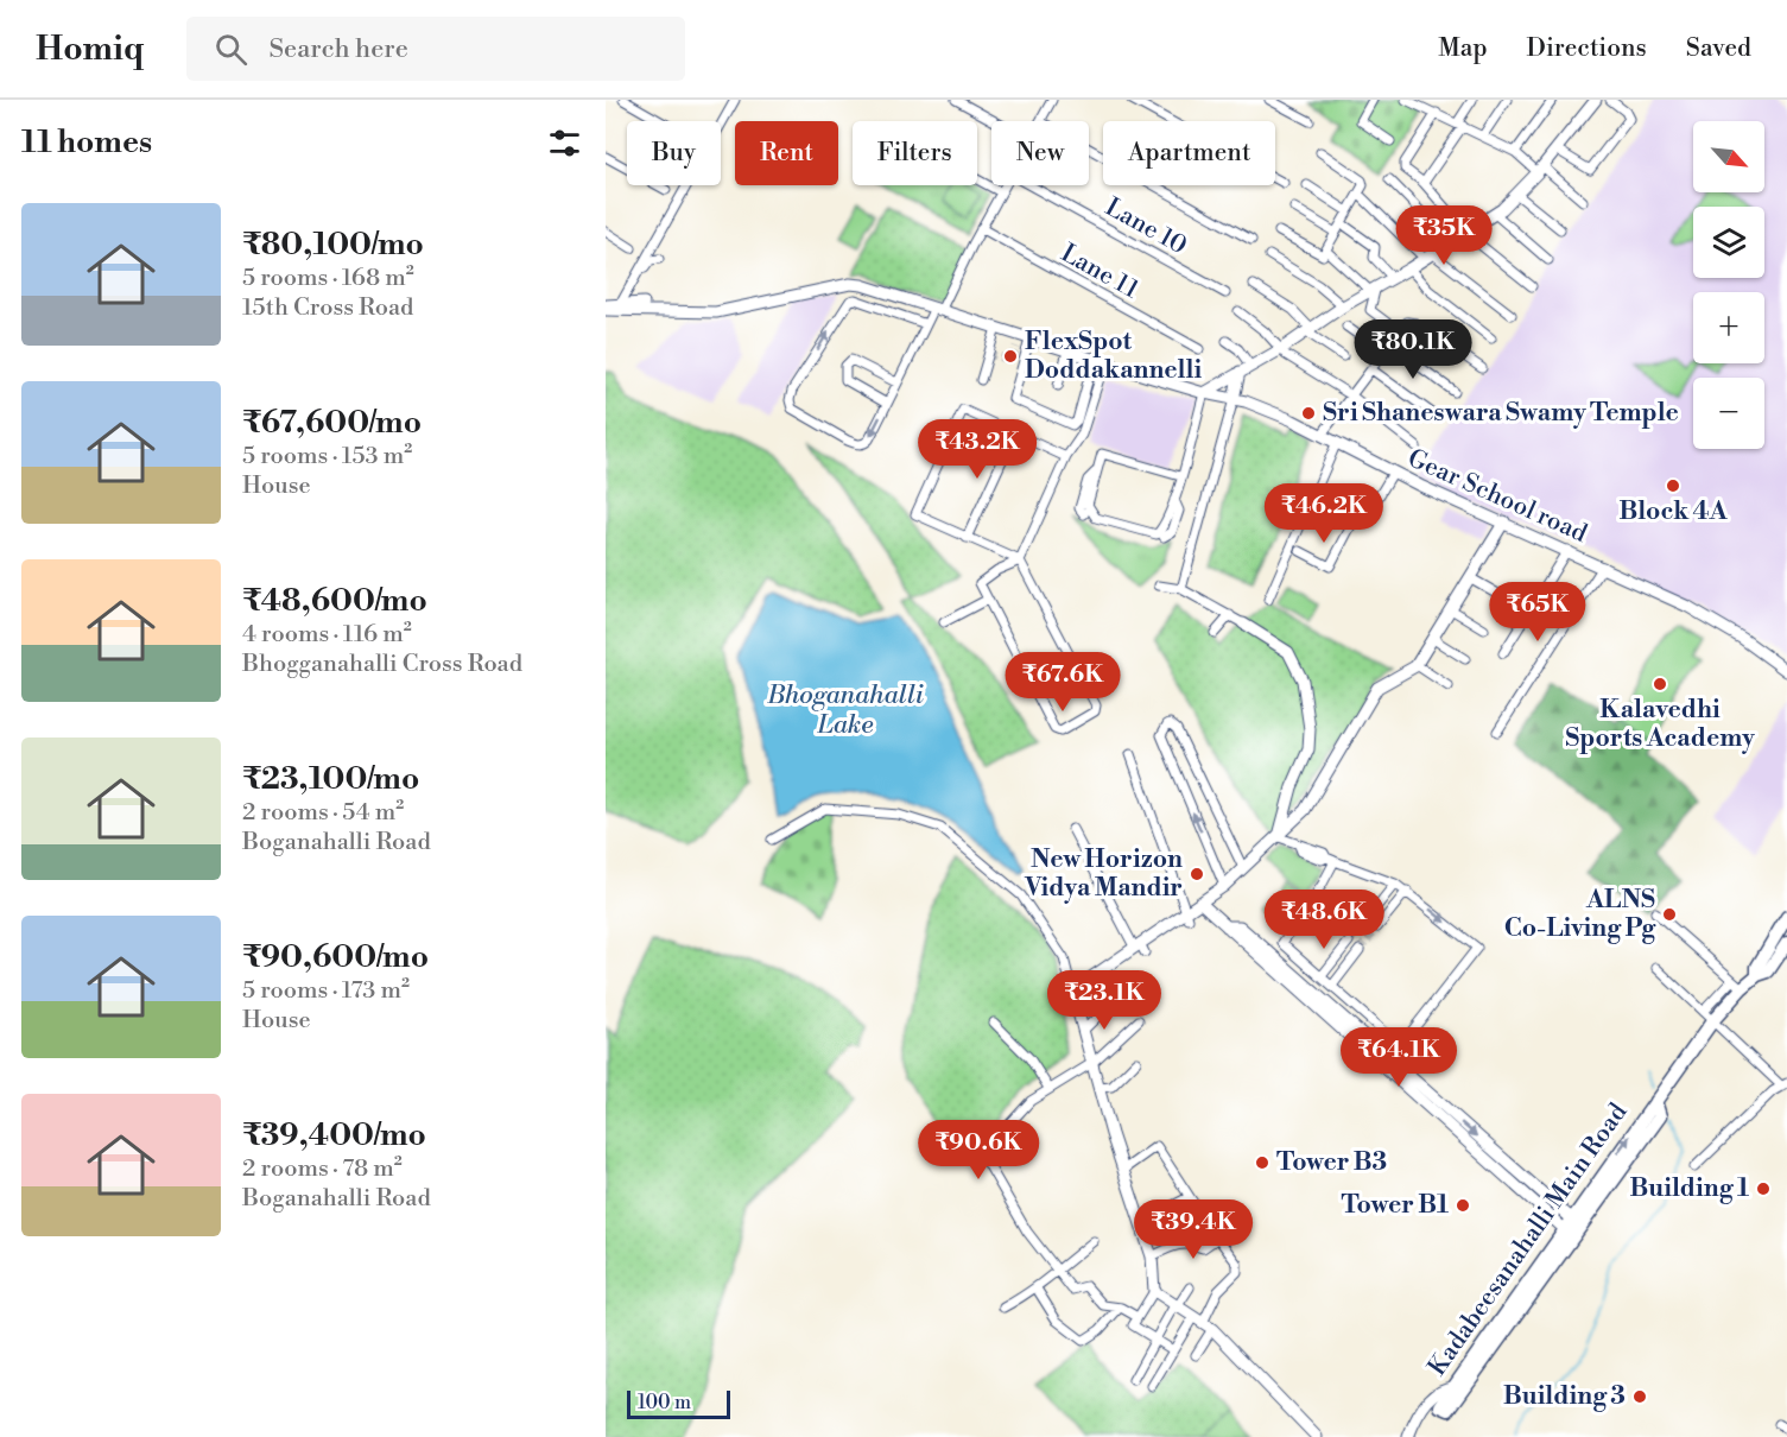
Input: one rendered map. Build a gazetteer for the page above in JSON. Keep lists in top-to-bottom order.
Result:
{
  "streets": {
    "main road": ["Kadabeesanahalli Main Road"],
    "street": ["Lane 10", "Lane 11", "Gear School road"]
  },
  "water": ["Bhoganahalli Lake"],
  "places": [
    "FlexSpot Doddakannelli",
    "Sri Shaneswara Swamy Temple",
    "Block 4A",
    "Kalavedhi Sports Academy",
    "New Horizon Vidya Mandir",
    "ALNS Co-Living Pg",
    "Tower B3",
    "Building 1",
    "Tower B1",
    "Building 3"
  ],
  "scale_bar": "100 m",
  "north": "bottom right",
  "page": {
    "header": "Homiq",
    "search": "Search here",
    "nav": ["Map", "Directions", "Saved"],
    "heading": "11 homes",
    "map_buttons": ["+", "−"],
    "chip": [
      "Buy",
      "Rent",
      "Filters",
      "New",
      "Apartment"
    ],
    "list": [
      {
        "name": "₹80,100/mo",
        "note": "5 rooms · 168 m² · 15th Cross Road"
      },
      {
        "name": "₹67,600/mo",
        "note": "5 rooms · 153 m² · House"
      },
      {
        "name": "₹48,600/mo",
        "note": "4 rooms · 116 m² · Bhogganahalli Cross Road"
      },
      {
        "name": "₹23,100/mo",
        "note": "2 rooms · 54 m² · Boganahalli Road"
      },
      {
        "name": "₹90,600/mo",
        "note": "5 rooms · 173 m² · House"
      },
      {
        "name": "₹39,400/mo",
        "note": "2 rooms · 78 m² · Boganahalli Road"
      }
    ],
    "price": [
      "₹35K",
      "₹80.1K",
      "₹43.2K",
      "₹46.2K",
      "₹65K",
      "₹67.6K",
      "₹48.6K",
      "₹23.1K",
      "₹64.1K",
      "₹90.6K",
      "₹39.4K"
    ],
    "scale": "100 m"
  }
}
